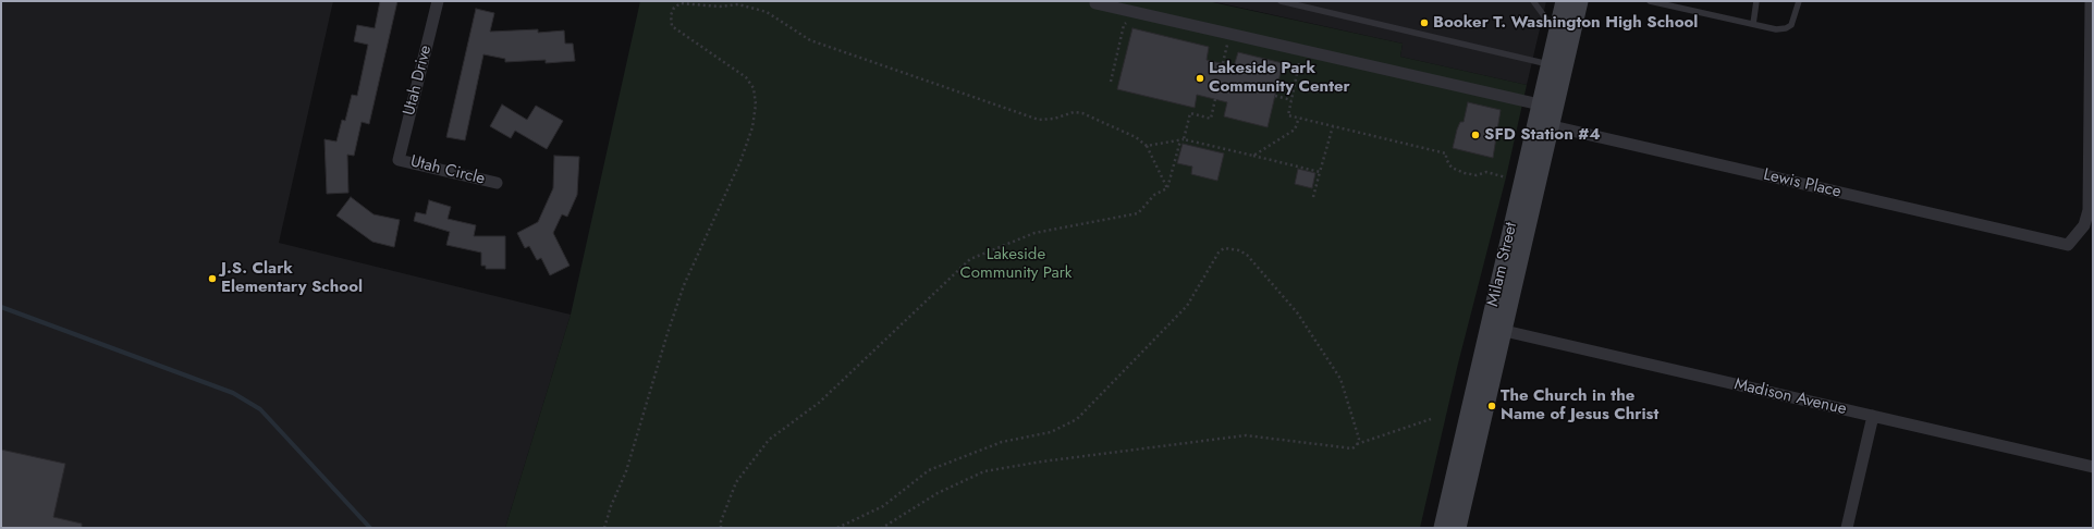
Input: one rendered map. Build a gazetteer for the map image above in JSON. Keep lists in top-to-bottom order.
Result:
{
  "streets": {
    "street": [
      "Utah Drive",
      "Utah Circle",
      "Lewis Place",
      "Milam Street",
      "Madison Avenue"
    ]
  },
  "crossings": [
    ["Utah Drive", "Utah Circle"],
    ["Lewis Place", "Milam Street"],
    ["Milam Street", "Madison Avenue"]
  ],
  "parks": ["Lakeside Community Park"],
  "places": [
    "Booker T. Washington High School",
    "Lakeside Park Community Center",
    "SFD Station #4",
    "J.S. Clark Elementary School",
    "The Church in the Name of Jesus Christ"
  ]
}
